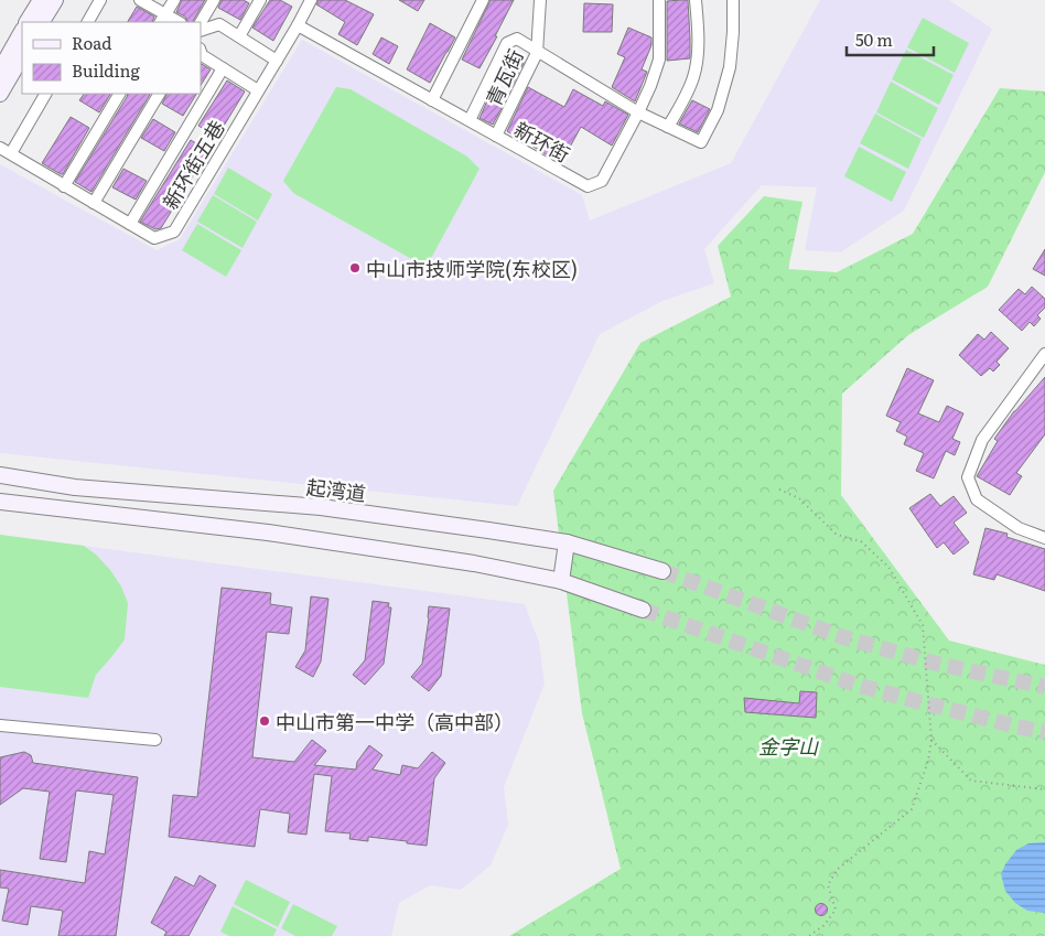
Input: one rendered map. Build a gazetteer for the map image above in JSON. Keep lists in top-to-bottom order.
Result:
{
  "streets": {
    "main road": ["起湾道"],
    "street": ["青瓦街", "新环街", "新环街五巷"]
  },
  "crossings": [
    ["青瓦街", "新环街"],
    ["新环街", "新环街五巷"]
  ],
  "parks": ["金字山"],
  "places": ["中山市技师学院(东校区)", "中山市第一中学（高中部）"],
  "legend": ["Road", "Building"],
  "scale_bar": "50 m"
}
